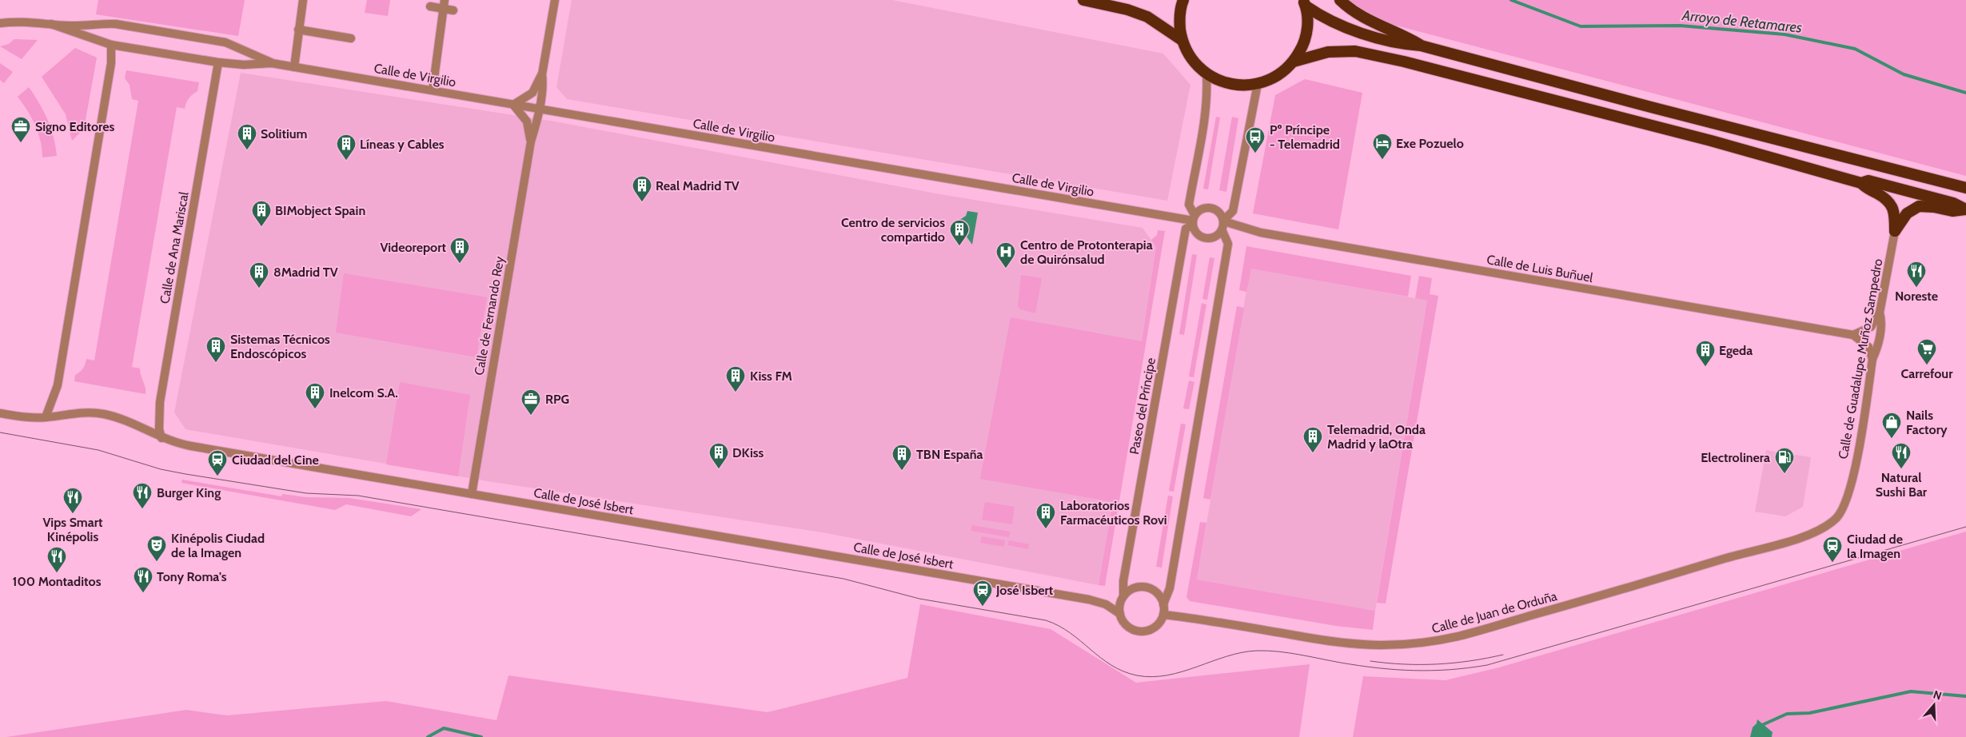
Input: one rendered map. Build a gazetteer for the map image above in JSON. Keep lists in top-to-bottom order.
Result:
{
  "streets": {
    "street": [
      "Calle de Virgilio",
      "Calle de Ana Mariscal",
      "Calle de Luis Buñuel",
      "Calle de Fernando Rey",
      "Calle de Guadalupe Muñoz Sampedro",
      "Paseo del Príncipe",
      "Calle de José Isbert",
      "Calle de Juan de Orduña"
    ]
  },
  "crossings": [
    ["Calle de Virgilio", "Calle de Ana Mariscal"],
    ["Calle de Virgilio", "Calle de Luis Buñuel"],
    ["Calle de Virgilio", "Calle de Fernando Rey"],
    ["Calle de Virgilio", "Paseo del Príncipe"],
    ["Calle de Ana Mariscal", "Calle de José Isbert"],
    ["Calle de Luis Buñuel", "Calle de Guadalupe Muñoz Sampedro"],
    ["Calle de Luis Buñuel", "Paseo del Príncipe"],
    ["Calle de Fernando Rey", "Calle de José Isbert"],
    ["Calle de Guadalupe Muñoz Sampedro", "Calle de Juan de Orduña"],
    ["Paseo del Príncipe", "Calle de José Isbert"],
    ["Paseo del Príncipe", "Calle de Juan de Orduña"],
    ["Calle de José Isbert", "Calle de Juan de Orduña"]
  ],
  "water": ["Arroyo de Retamares"],
  "places": {
    "office": ["Signo Editores", "RPG"],
    "building": [
      "Solitium",
      "Líneas y Cables",
      "Real Madrid TV",
      "BIMobject Spain",
      "Centro de servicios compartido",
      "Videoreport",
      "8Madrid TV",
      "Sistemas Técnicos Endoscópicos",
      "Egeda",
      "Kiss FM",
      "Inelcom S.A.",
      "Telemadrid, Onda Madrid y laOtra",
      "DKiss",
      "TBN España",
      "Laboratorios Farmacéuticos Rovi"
    ],
    "bus stop": ["Pº Príncipe - Telemadrid"],
    "hotel": ["Exe Pozuelo"],
    "hospital": ["Centro de Protonterapia de Quirónsalud"],
    "restaurant": [
      "Noreste",
      "Natural Sushi Bar",
      "Burger King",
      "Vips Smart Kinépolis",
      "100 Montaditos",
      "Tony Roma's"
    ],
    "supermarket": ["Carrefour"],
    "shop": ["Nails Factory"],
    "fuel station": ["Electrolinera"],
    "station": ["Ciudad del Cine", "Ciudad de la Imagen", "José Isbert"],
    "theatre": ["Kinépolis Ciudad de la Imagen"]
  },
  "north": "top"
}
